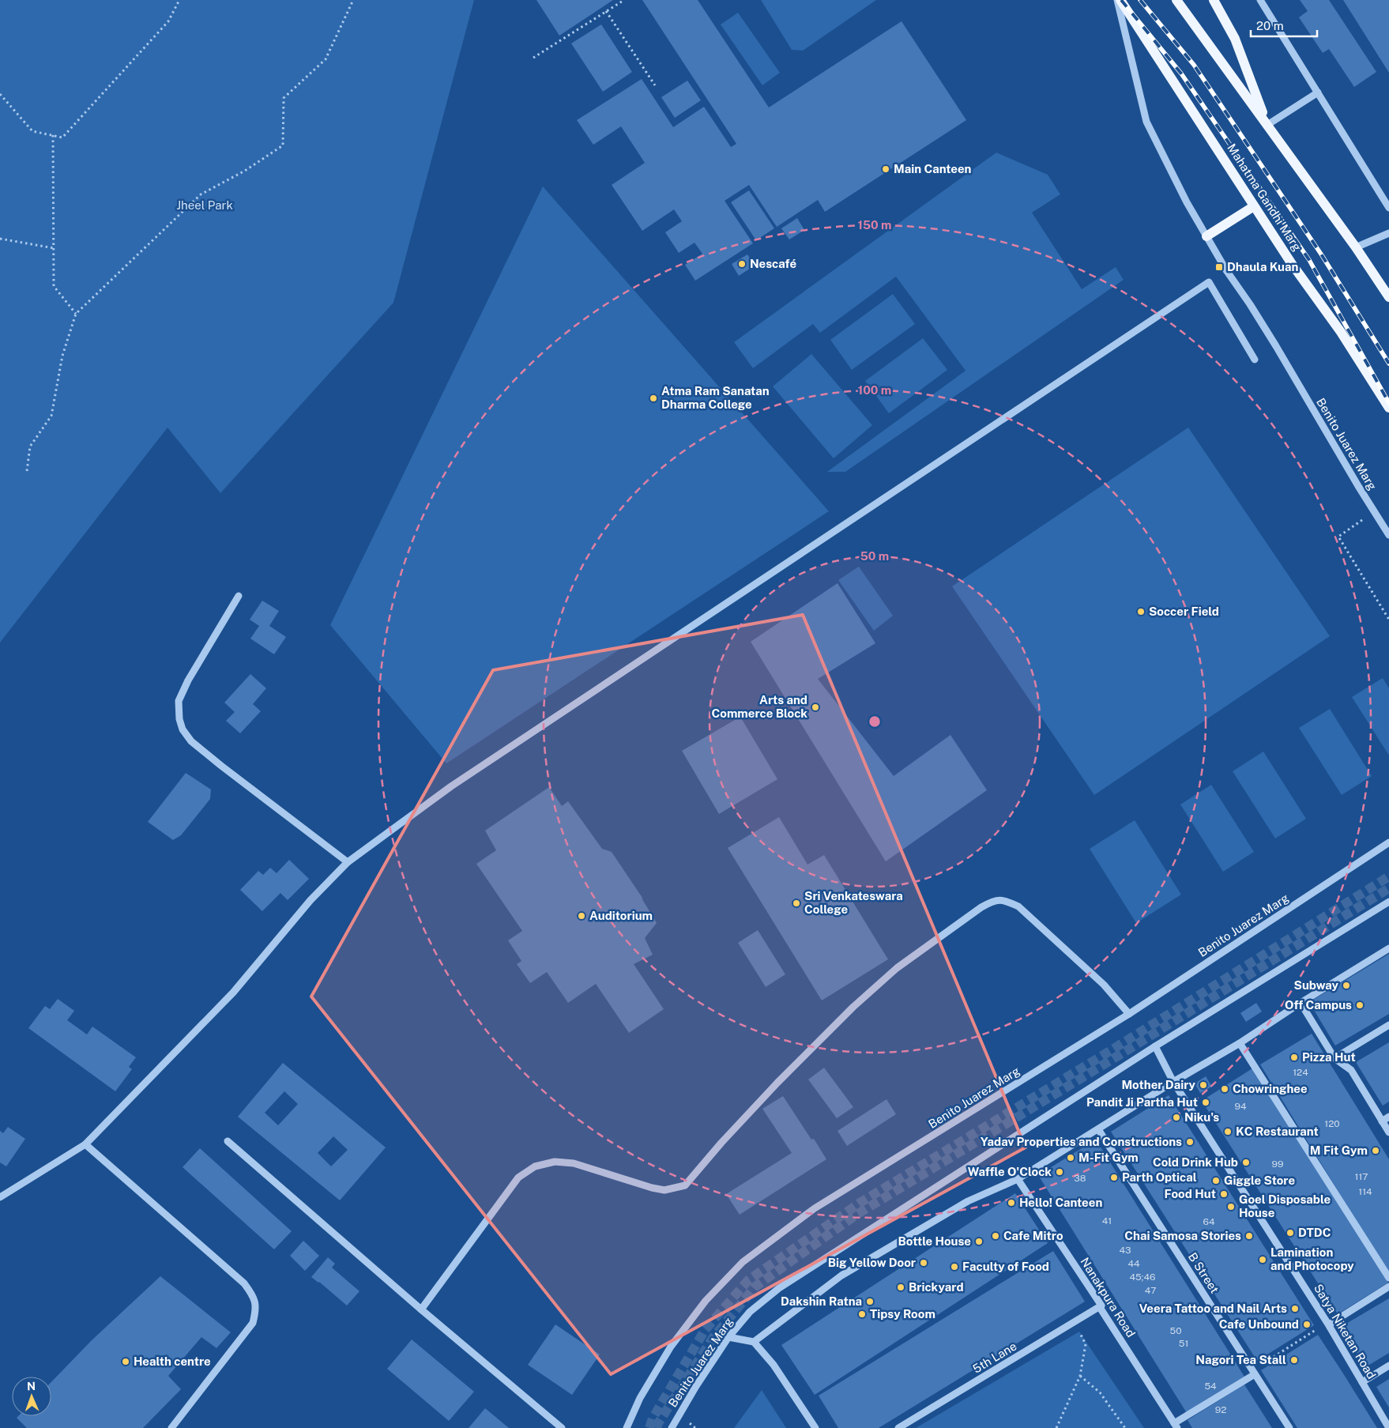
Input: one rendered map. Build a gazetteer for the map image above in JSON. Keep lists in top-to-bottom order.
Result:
{
  "streets": {
    "main road": ["Mahatma Gandhi Marg"],
    "street": [
      "Benito Juarez Marg",
      "B Street",
      "Nanakpura Road",
      "Satya Niketan Road",
      "5th Lane"
    ]
  },
  "crossings": [
    ["Mahatma Gandhi Marg", "Benito Juarez Marg"],
    ["Benito Juarez Marg", "Satya Niketan Road"],
    ["Nanakpura Road", "5th Lane"]
  ],
  "parks": ["Jheel Park"],
  "places": {
    "other": [
      "Main Canteen",
      "Nescafé",
      "Atma Ram Sanatan Dharma College",
      "Soccer Field",
      "Arts and Commerce Block",
      "Sri Venkateswara College",
      "Auditorium",
      "Subway",
      "Off Campus",
      "Pizza Hut",
      "Mother Dairy",
      "Chowringhee",
      "Pandit Ji Partha Hut",
      "Niku's",
      "KC Restaurant",
      "Yadav Properties and Constructions",
      "M Fit Gym",
      "M-Fit Gym",
      "Cold Drink Hub",
      "Waffle O'Clock",
      "Parth Optical",
      "Giggle Store",
      "Food Hut",
      "Hello! Canteen",
      "Goel Disposable House",
      "DTDC",
      "Cafe Mitro",
      "Chai Samosa Stories",
      "Bottle House",
      "Lamination and Photocopy",
      "Big Yellow Door",
      "Faculty of Food",
      "Brickyard",
      "Dakshin Ratna",
      "Veera Tattoo and Nail Arts",
      "Tipsy Room",
      "Cafe Unbound",
      "Nagori Tea Stall",
      "Health centre"
    ],
    "transit": ["Dhaula Kuan"]
  },
  "house_numbers": [
    "124",
    "94",
    "120",
    "99",
    "117",
    "38",
    "114",
    "41",
    "64",
    "43",
    "44",
    "45;46",
    "47",
    "50",
    "51",
    "54",
    "92"
  ],
  "scale_bar": "20 m",
  "north": "top",
  "rings": ["150 m", "100 m", "50 m"]
}
